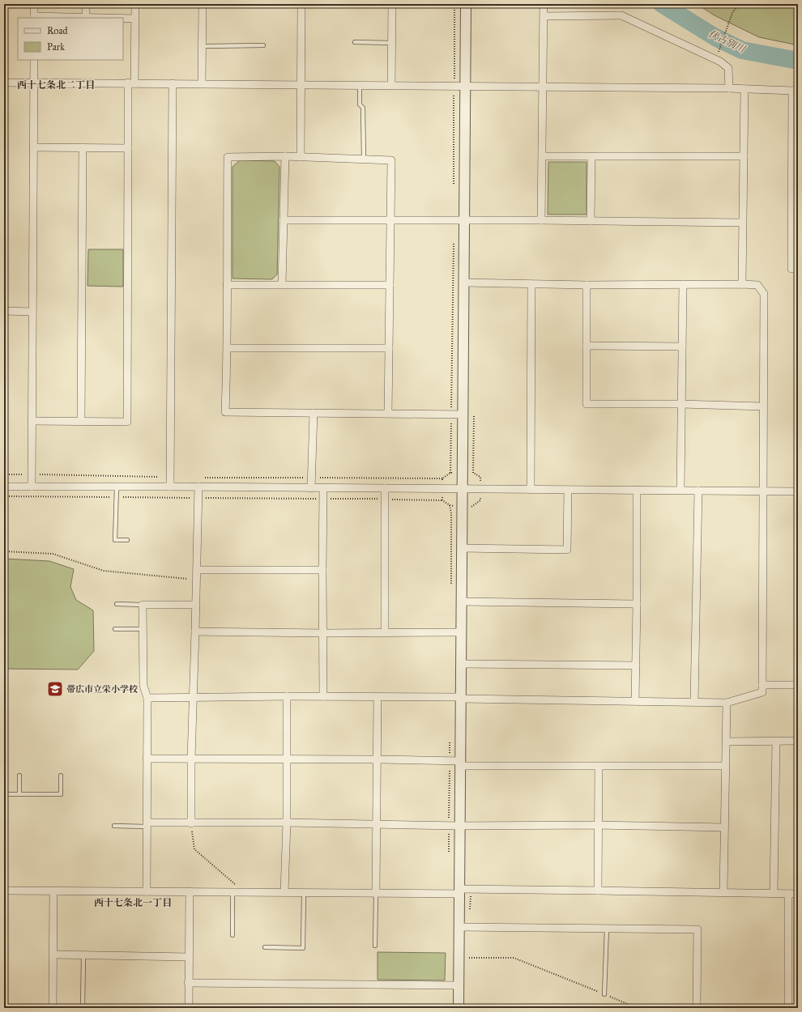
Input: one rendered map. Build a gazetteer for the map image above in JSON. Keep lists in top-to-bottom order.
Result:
{
  "districts": ["西十七条北二丁目", "西十七条北一丁目"],
  "water": ["伏古別川"],
  "places": {
    "school or university": ["帯広市立栄小学校"]
  },
  "legend": ["Road", "Park"]
}
